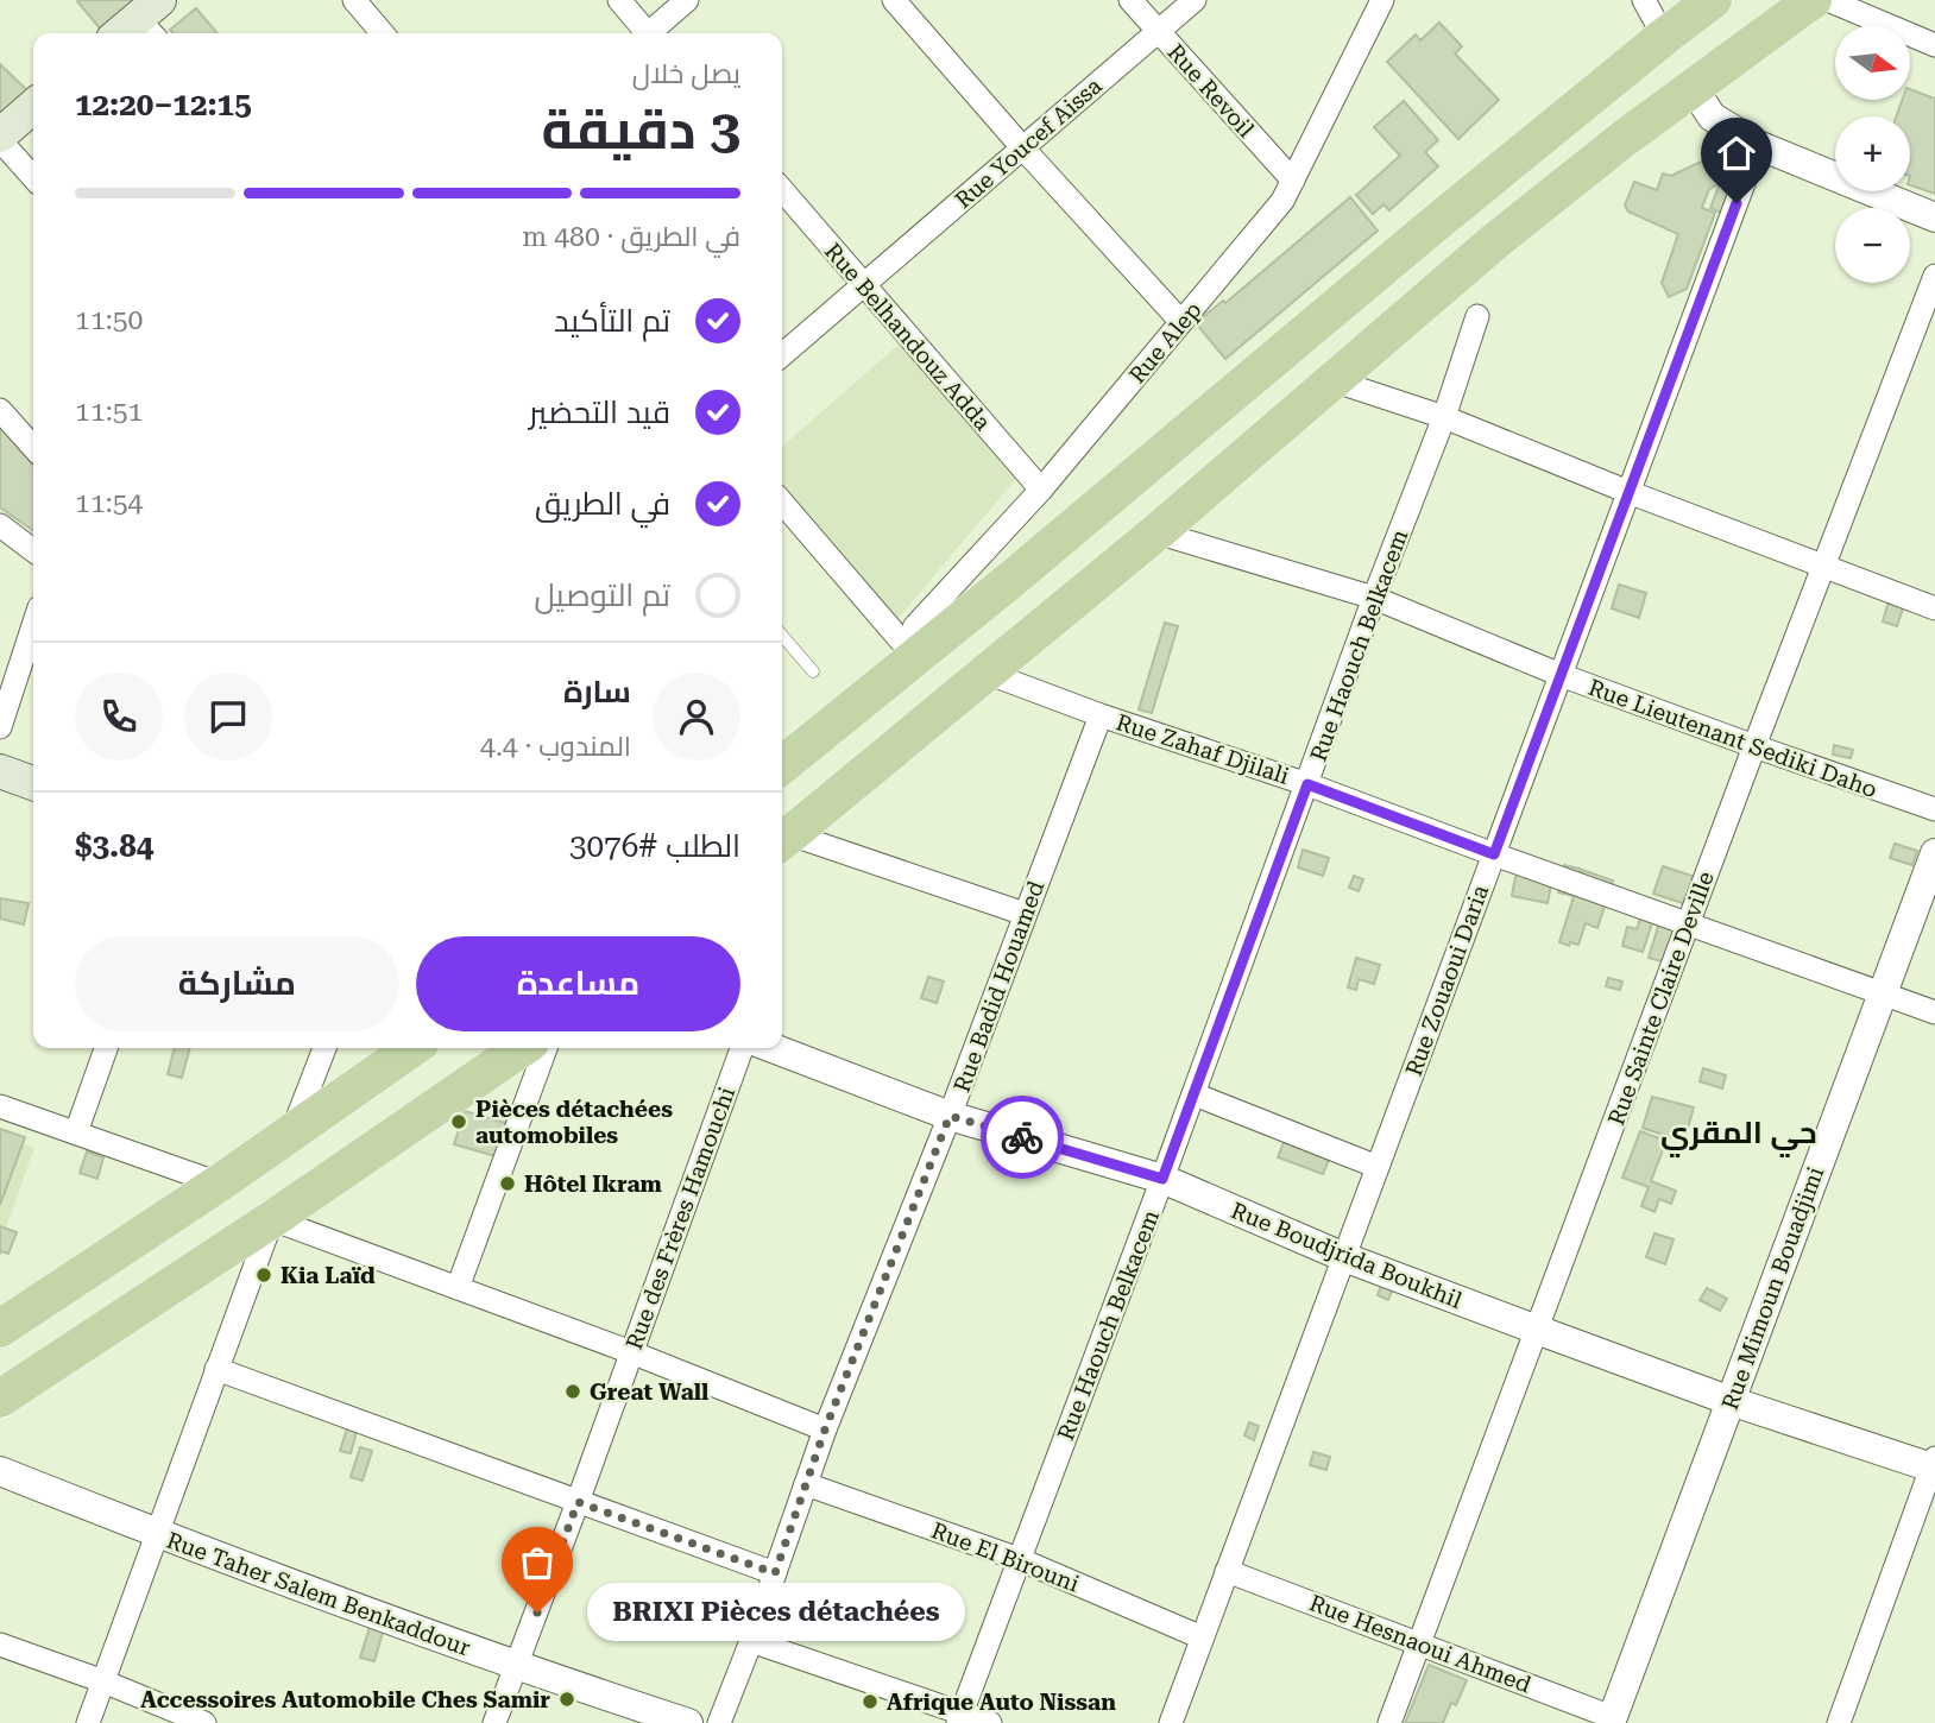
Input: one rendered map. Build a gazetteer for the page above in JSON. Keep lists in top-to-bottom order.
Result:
{
  "streets": {
    "street": [
      "Rue Revoil",
      "Rue Youcef Aissa",
      "Rue Belhandouz Adda",
      "Rue Alep",
      "Rue Haouch Belkacem",
      "Rue Lieutenant Sediki Daho",
      "Rue Zahaf Djilali",
      "Rue Zouaoui Daria",
      "Rue Badid Houamed",
      "Rue Sainte Claire Deville",
      "Rue des Frères Hamouchi",
      "Rue Boudjrida Boukhil",
      "Rue Mimoun Bouadjimi",
      "Rue El Birouni",
      "Rue Taher Salem Benkaddour",
      "Rue Hesnaoui Ahmed"
    ]
  },
  "crossings": [
    ["Rue Revoil", "Rue Youcef Aissa"],
    ["Rue Revoil", "Rue Alep"],
    ["Rue Youcef Aissa", "Rue Belhandouz Adda"],
    ["Rue Belhandouz Adda", "Rue Alep"],
    ["Rue Haouch Belkacem", "Rue Lieutenant Sediki Daho"],
    ["Rue Haouch Belkacem", "Rue Zahaf Djilali"],
    ["Rue Haouch Belkacem", "Rue Boudjrida Boukhil"],
    ["Rue Haouch Belkacem", "Rue El Birouni"],
    ["Rue Lieutenant Sediki Daho", "Rue Zouaoui Daria"],
    ["Rue Lieutenant Sediki Daho", "Rue Sainte Claire Deville"],
    ["Rue Zahaf Djilali", "Rue Zouaoui Daria"],
    ["Rue Zahaf Djilali", "Rue Badid Houamed"],
    ["Rue Zahaf Djilali", "Rue Sainte Claire Deville"],
    ["Rue Zahaf Djilali", "Rue Mimoun Bouadjimi"],
    ["Rue Zouaoui Daria", "Rue Boudjrida Boukhil"],
    ["Rue Zouaoui Daria", "Rue El Birouni"],
    ["Rue Zouaoui Daria", "Rue Hesnaoui Ahmed"],
    ["Rue Badid Houamed", "Rue Boudjrida Boukhil"],
    ["Rue Badid Houamed", "Rue El Birouni"],
    ["Rue Sainte Claire Deville", "Rue Boudjrida Boukhil"],
    ["Rue Sainte Claire Deville", "Rue Hesnaoui Ahmed"],
    ["Rue des Frères Hamouchi", "Rue Taher Salem Benkaddour"],
    ["Rue Boudjrida Boukhil", "Rue Mimoun Bouadjimi"],
    ["Rue Mimoun Bouadjimi", "Rue Hesnaoui Ahmed"]
  ],
  "districts": ["حي المقري"],
  "places": [
    "Pièces détachées automobiles",
    "Hôtel Ikram",
    "Kia Laïd",
    "Great Wall",
    "BRIXI Pièces détachées",
    "Accessoires Automobile Ches Samir",
    "Afrique Auto Nissan"
  ],
  "north": "right",
  "page": {
    "map_buttons": ["+", "−"],
    "heading": ["3 دقيقة", "يصل خلال", "12:15–12:20"],
    "panel": [
      "سارة",
      "المندوب · 4.4",
      "الطلب #3076",
      "$3.84"
    ],
    "bar": "في الطريق · 480 m",
    "list": [
      ["تم التأكيد", "11:50"],
      ["قيد التحضير", "11:51"],
      ["في الطريق", "11:54"],
      "تم التوصيل"
    ],
    "buttons": ["مساعدة", "مشاركة"],
    "bubble": "BRIXI Pièces détachées"
  }
}
